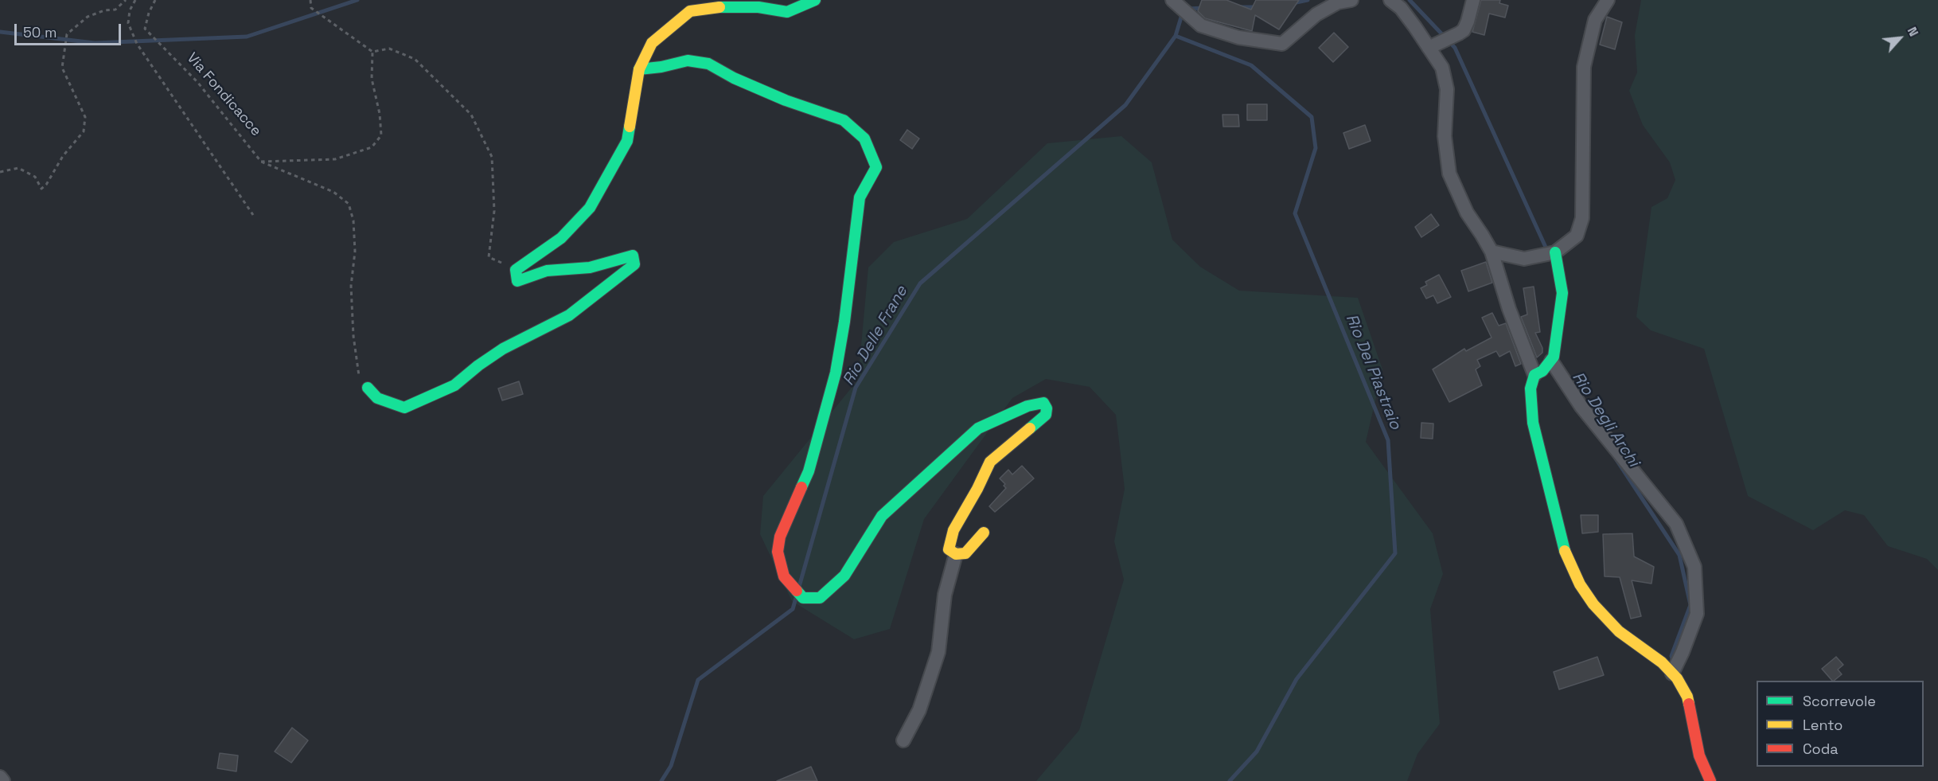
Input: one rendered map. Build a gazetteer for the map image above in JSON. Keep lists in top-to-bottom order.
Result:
{
  "streets": {
    "path": ["Via Fondicacce"]
  },
  "water": ["Rio Delle Frane", "Rio Del Piastraio", "Rio Degli Archi"],
  "legend": ["Scorrevole", "Lento", "Coda"],
  "scale_bar": "50 m",
  "north": "top right"
}
